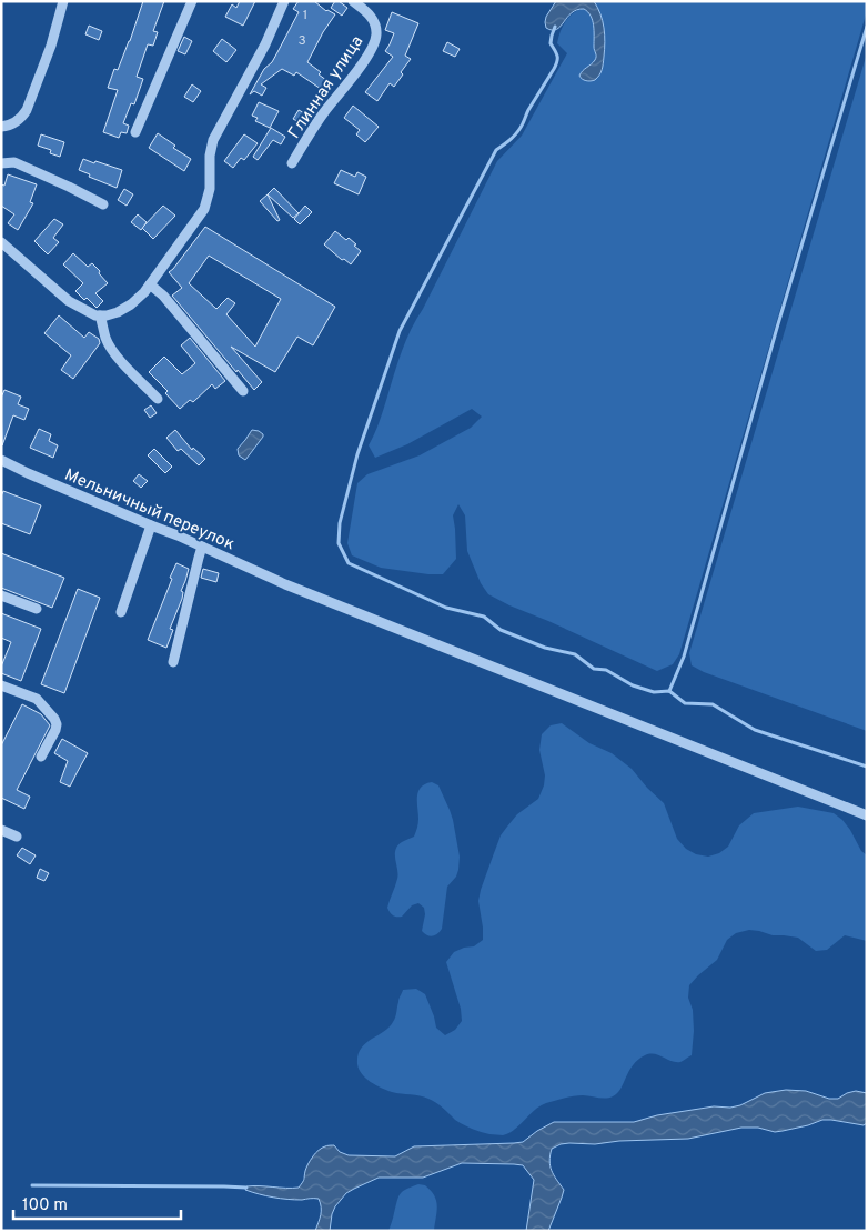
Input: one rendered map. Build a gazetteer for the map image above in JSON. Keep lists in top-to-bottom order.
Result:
{
  "streets": {
    "street": ["Глинная улица", "Мельничный переулок"]
  },
  "house_numbers": ["1", "3"],
  "scale_bar": "100 m"
}
